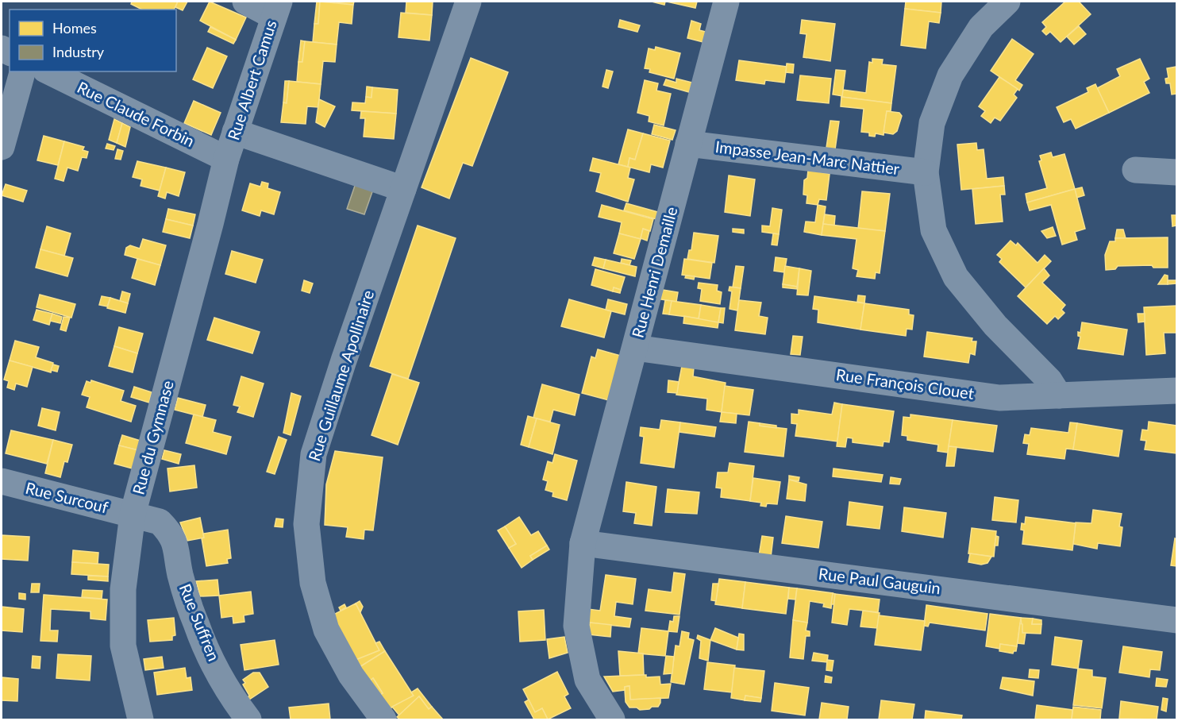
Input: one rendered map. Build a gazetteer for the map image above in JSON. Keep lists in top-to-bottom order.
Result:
{
  "streets": {
    "street": [
      "Rue Albert Camus",
      "Rue Claude Forbin",
      "Impasse Jean-Marc Nattier",
      "Rue Henri Demaille",
      "Rue Guillaume Apollinaire",
      "Rue François Clouet",
      "Rue du Gymnase",
      "Rue Surcouf",
      "Rue Paul Gauguin",
      "Rue Suffren"
    ]
  },
  "crossings": [
    ["Rue Albert Camus", "Rue Claude Forbin"],
    ["Rue Albert Camus", "Rue du Gymnase"],
    ["Rue Claude Forbin", "Rue du Gymnase"],
    ["Impasse Jean-Marc Nattier", "Rue Henri Demaille"],
    ["Rue Henri Demaille", "Rue François Clouet"],
    ["Rue Henri Demaille", "Rue Paul Gauguin"],
    ["Rue du Gymnase", "Rue Surcouf"],
    ["Rue du Gymnase", "Rue Suffren"],
    ["Rue Surcouf", "Rue Suffren"]
  ],
  "legend": ["Homes", "Industry"]
}
